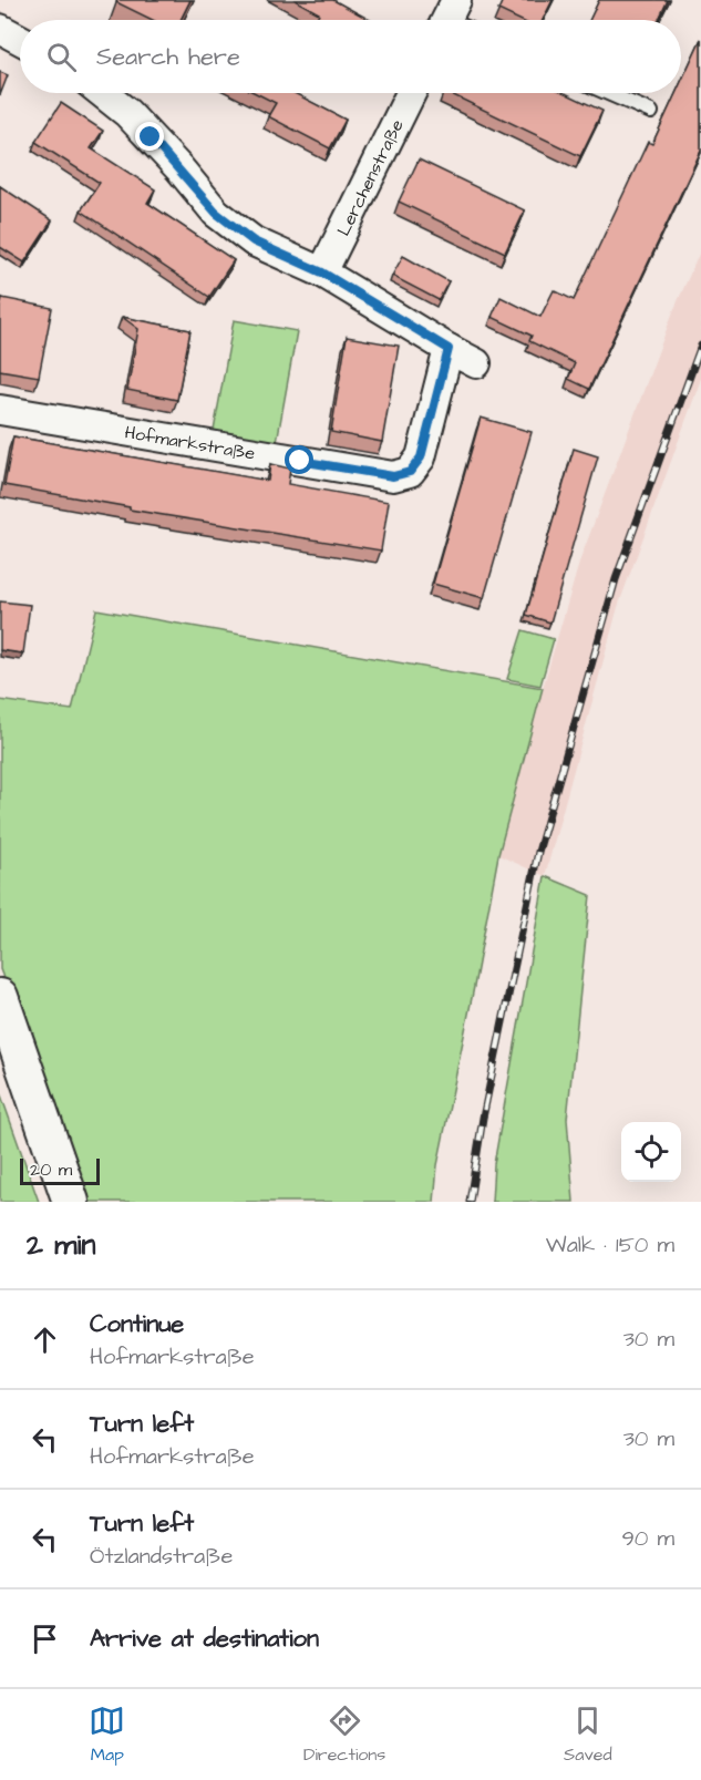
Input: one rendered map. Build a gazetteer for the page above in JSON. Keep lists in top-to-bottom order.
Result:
{
  "streets": {
    "street": ["Lerchenstraße", "Hofmarkstraße"]
  },
  "scale_bar": "20 m",
  "page": {
    "search": "Search here",
    "scale": "20 m",
    "heading": ["2 min", "Walk · 150 m"],
    "list": [
      ["Continue", "Hofmarkstraße", "30 m"],
      ["Turn left", "Hofmarkstraße", "30 m"],
      ["Turn left", "Ötzlandstraße", "90 m"],
      "Arrive at destination"
    ],
    "nav": ["Map", "Directions", "Saved"]
  }
}
